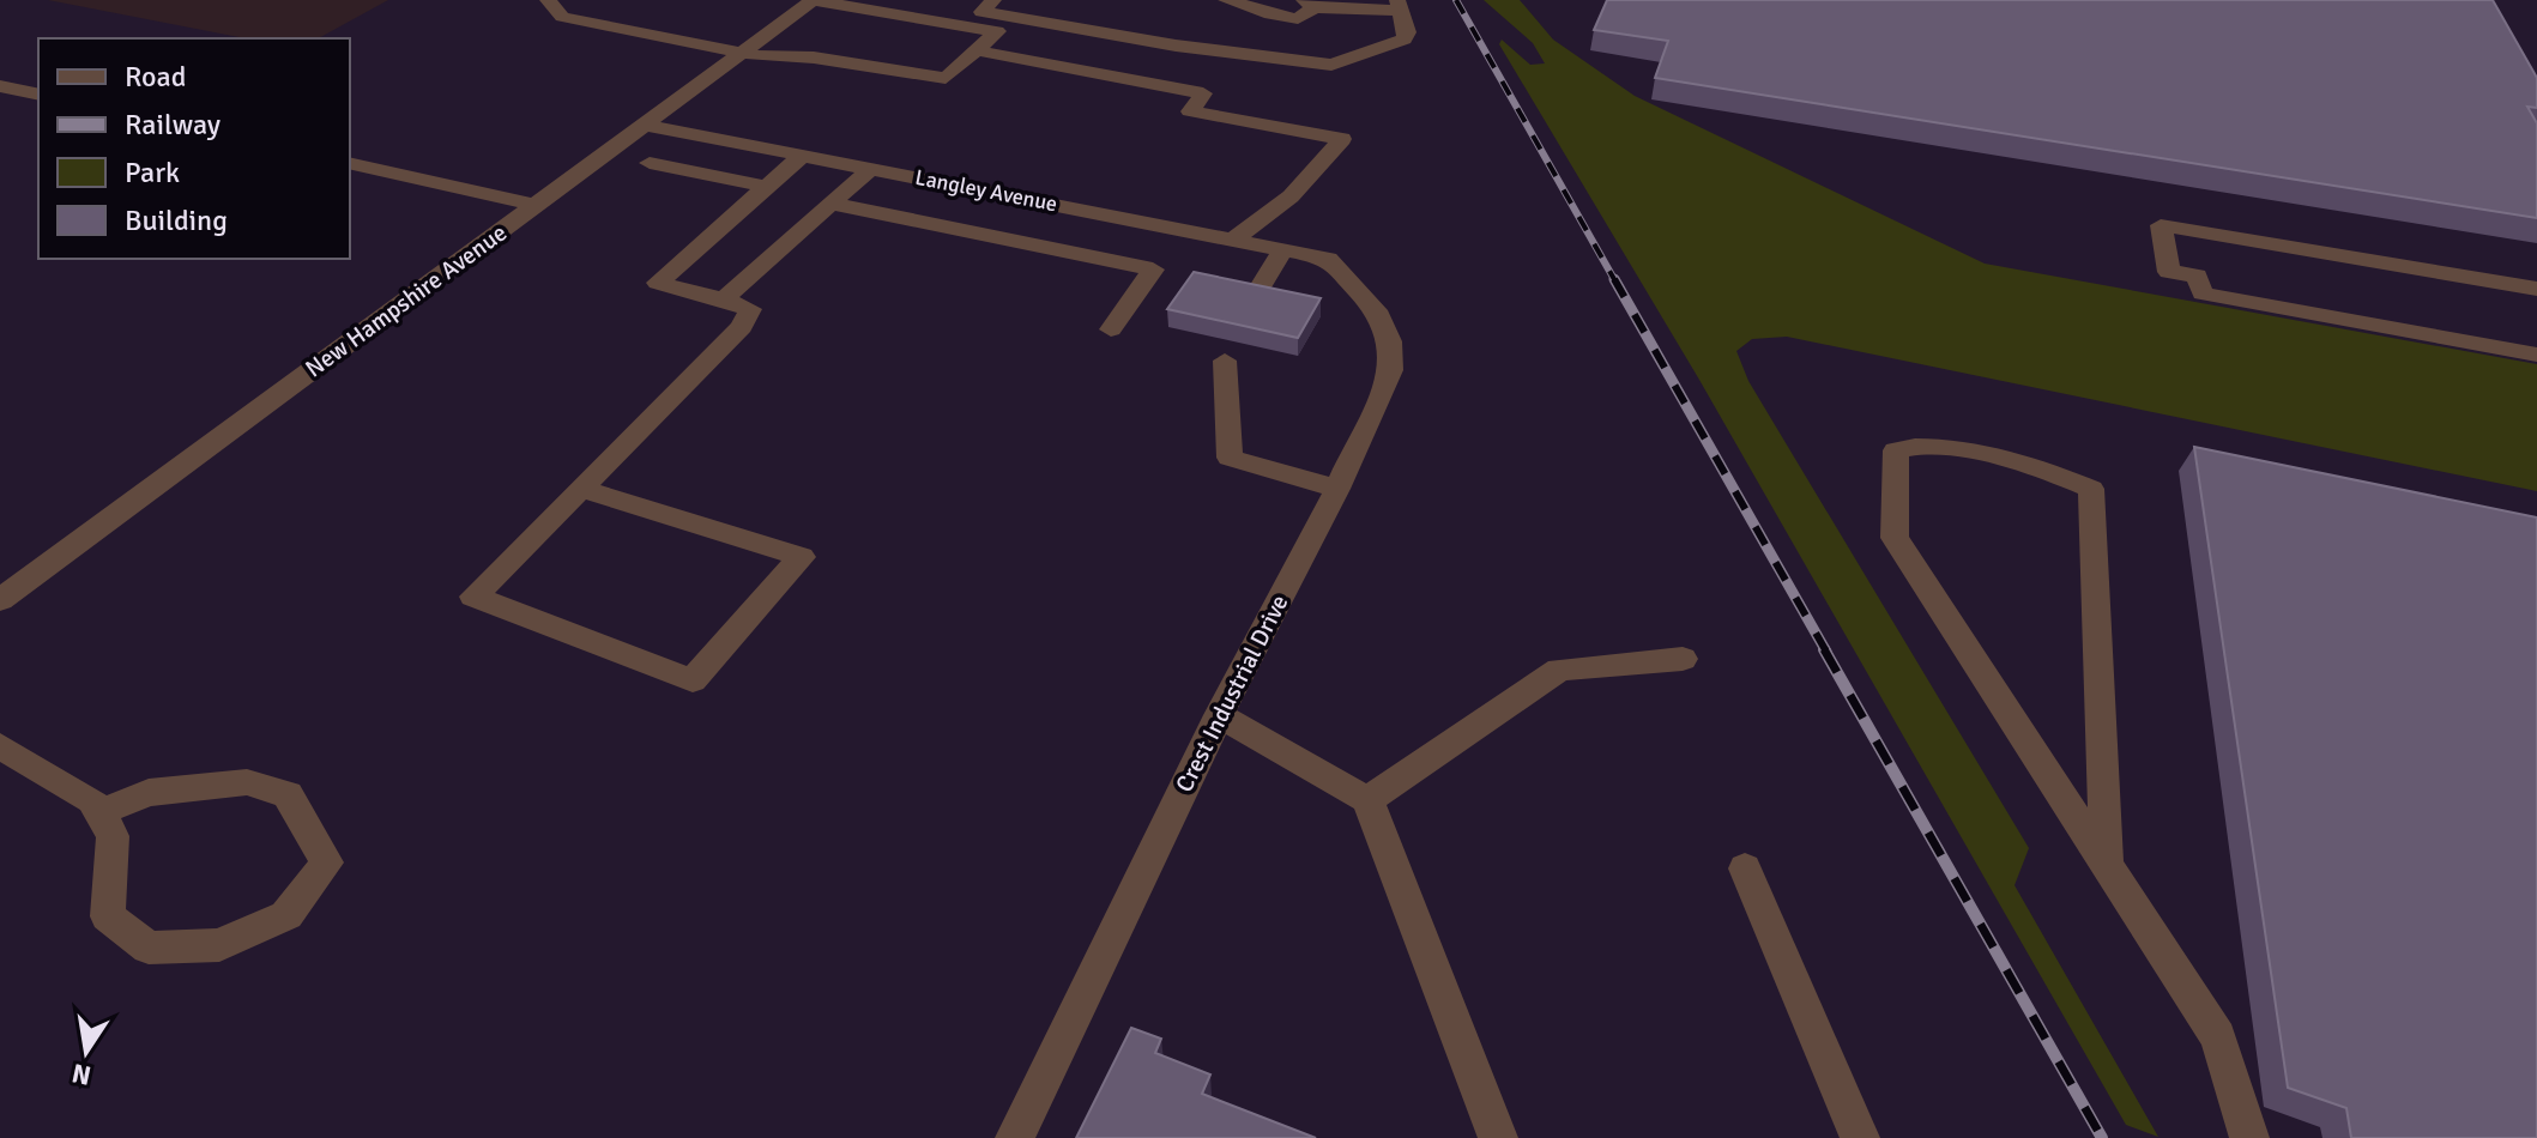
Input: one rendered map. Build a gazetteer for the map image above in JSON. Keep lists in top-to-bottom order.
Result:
{
  "streets": {
    "street": ["Langley Avenue", "New Hampshire Avenue", "Crest Industrial Drive"]
  },
  "crossings": [
    ["Langley Avenue", "New Hampshire Avenue"],
    ["Langley Avenue", "Crest Industrial Drive"]
  ],
  "legend": [
    "Road",
    "Railway",
    "Park",
    "Building"
  ],
  "north": "bottom"
}
